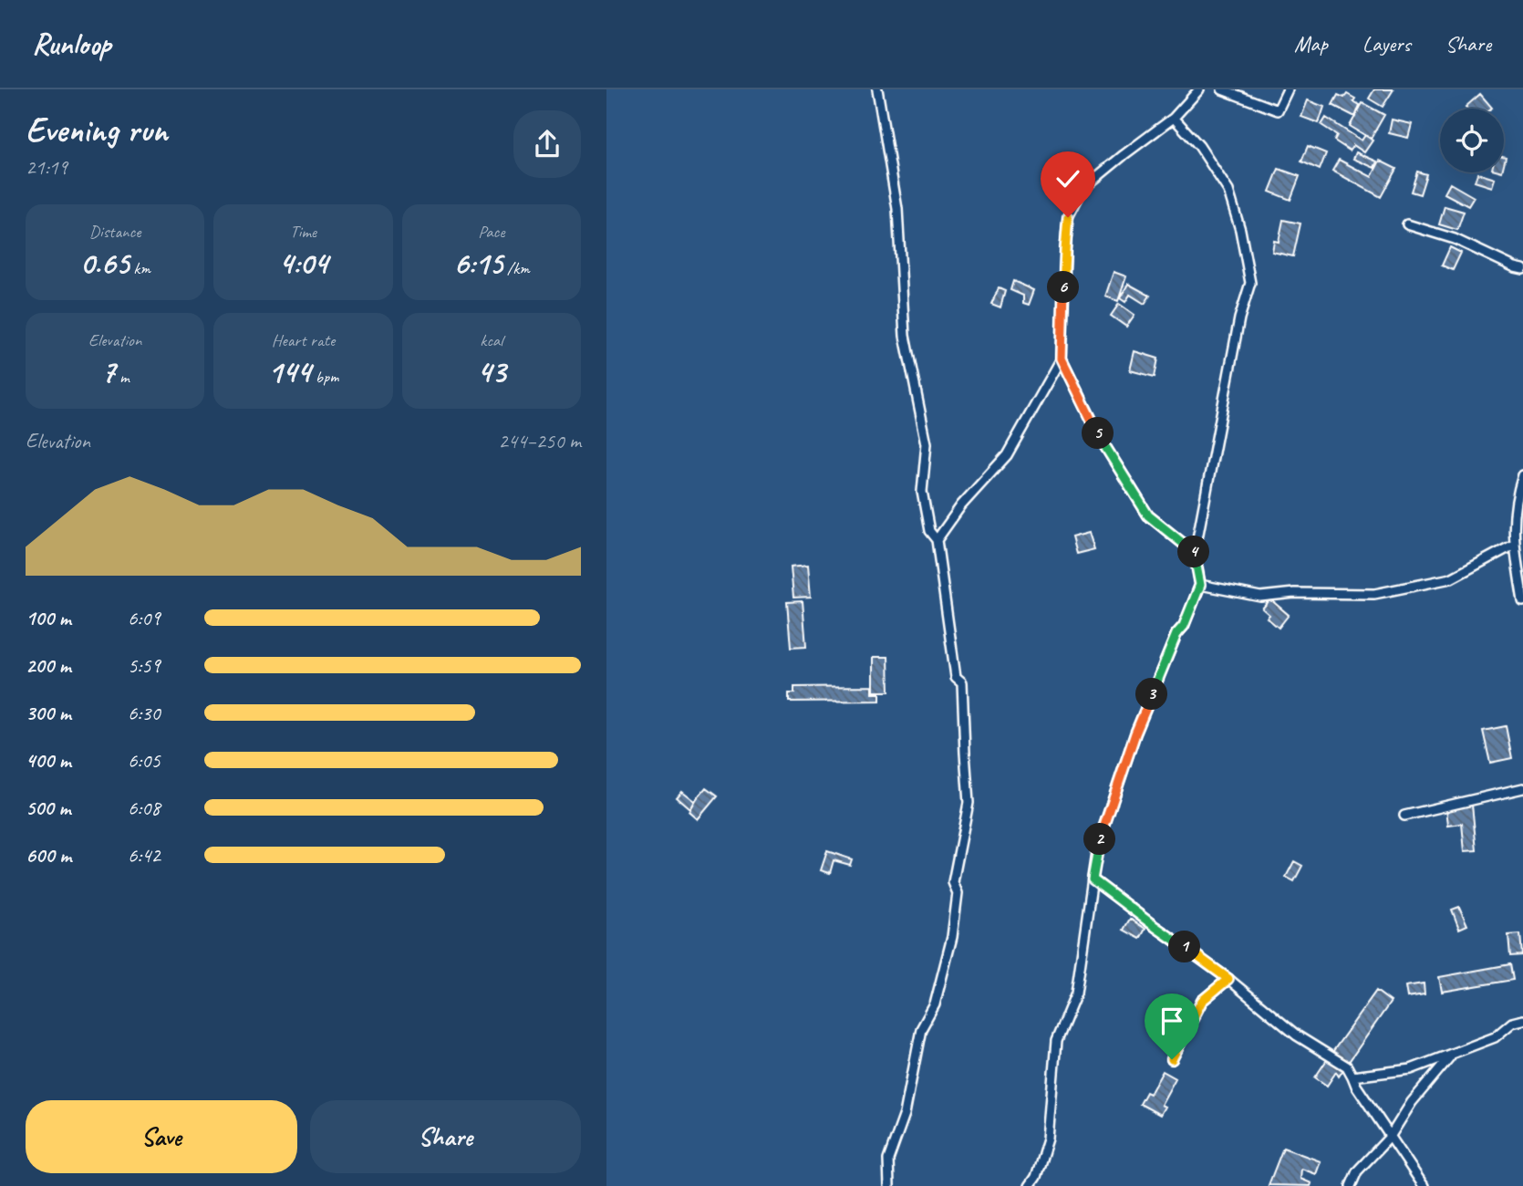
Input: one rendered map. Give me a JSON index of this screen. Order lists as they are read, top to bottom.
{
  "page": {
    "header": "Runloop",
    "nav": ["Map", "Layers", "Share"],
    "heading": ["Evening run", "21:19"],
    "stats": [
      ["Distance", "0.65 km"],
      ["Time", "4:04"],
      ["Pace", "6:15 /km"],
      ["Elevation", "7 m"],
      ["Heart rate", "144 bpm"],
      ["kcal", "43"]
    ],
    "pins": [
      "6",
      "5",
      "4",
      "3",
      "2",
      "1"
    ],
    "chart": ["Elevation", "244–250 m"],
    "list": [
      {
        "name": "100 m",
        "note": "6:09"
      },
      {
        "name": "200 m",
        "note": "5:59"
      },
      {
        "name": "300 m",
        "note": "6:30"
      },
      {
        "name": "400 m",
        "note": "6:05"
      },
      {
        "name": "500 m",
        "note": "6:08"
      },
      {
        "name": "600 m",
        "note": "6:42"
      }
    ],
    "buttons": ["Save", "Share"]
  }
}
